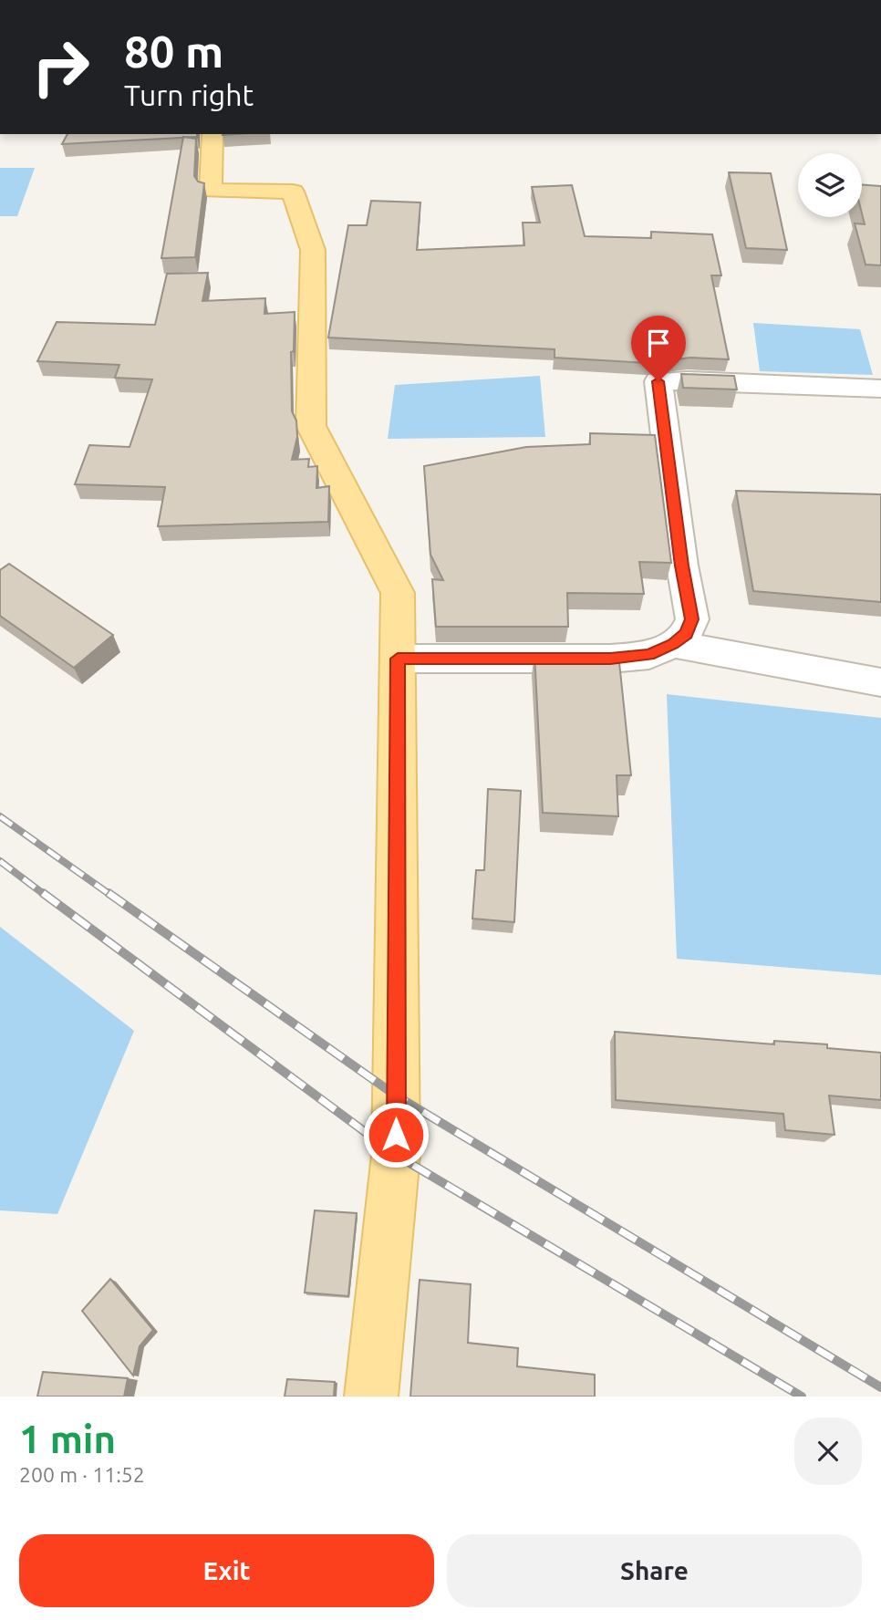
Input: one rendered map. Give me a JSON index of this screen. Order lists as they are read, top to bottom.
{
  "page": {
    "turn": ["80 m", "Turn right"],
    "heading": ["1 min", "200 m · 11:52"],
    "buttons": ["Exit", "Share"]
  }
}
